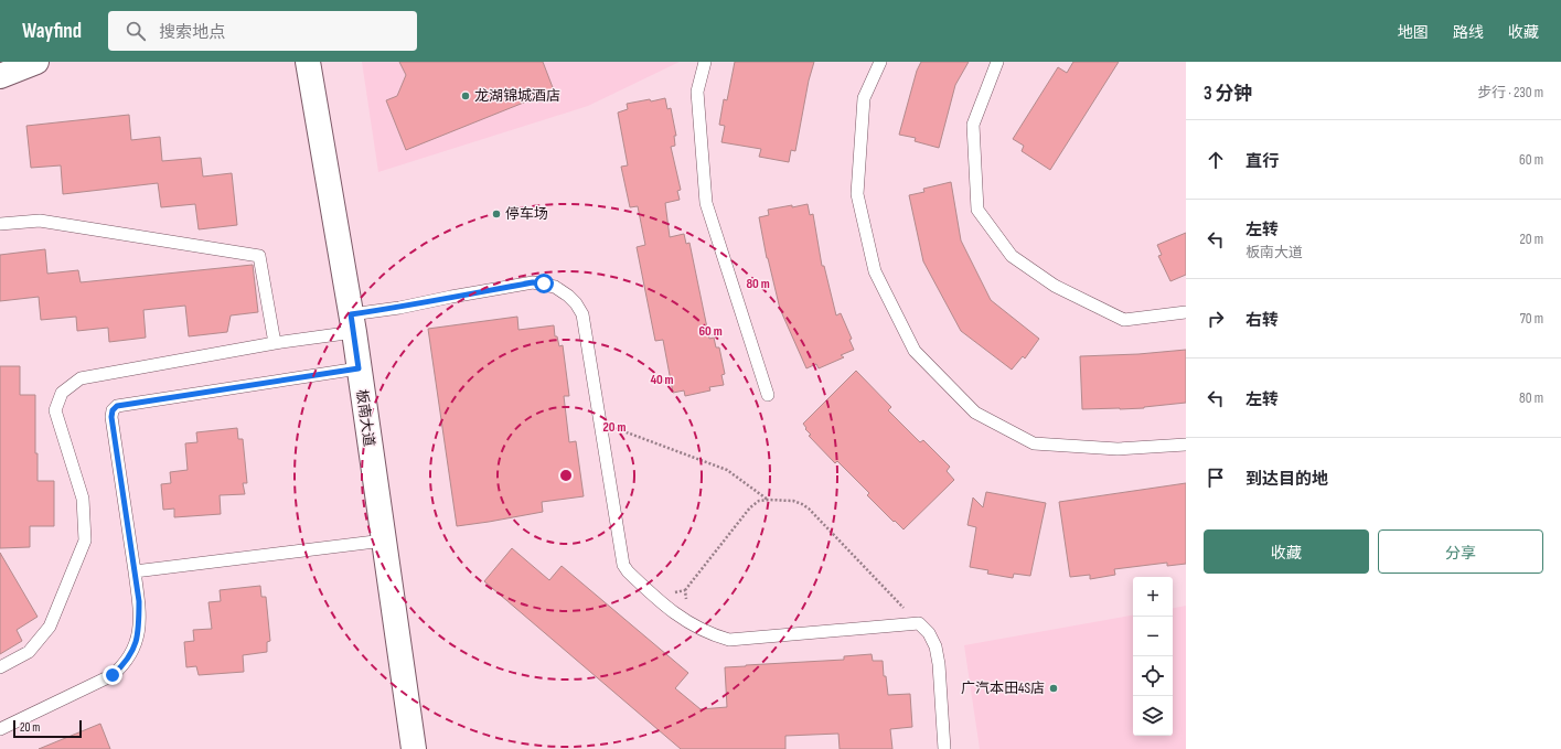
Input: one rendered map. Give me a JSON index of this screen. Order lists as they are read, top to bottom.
{
  "streets": {
    "main road": ["板南大道"]
  },
  "places": ["龙湖锦城酒店", "停车场", "广汽本田4S店"],
  "scale_bar": "20 m",
  "page": {
    "header": "Wayfind",
    "search": "搜索地点",
    "nav": ["地图", "路线", "收藏"],
    "heading": ["3 分钟", "步行 · 230 m"],
    "list": [
      ["直行", "60 m"],
      ["左转", "板南大道", "20 m"],
      ["右转", "70 m"],
      ["左转", "80 m"],
      "到达目的地"
    ],
    "buttons": ["收藏", "分享"],
    "map_buttons": ["+", "−"],
    "scale": "20 m"
  },
  "rings": [
    "80 m",
    "60 m",
    "40 m",
    "20 m"
  ]
}
